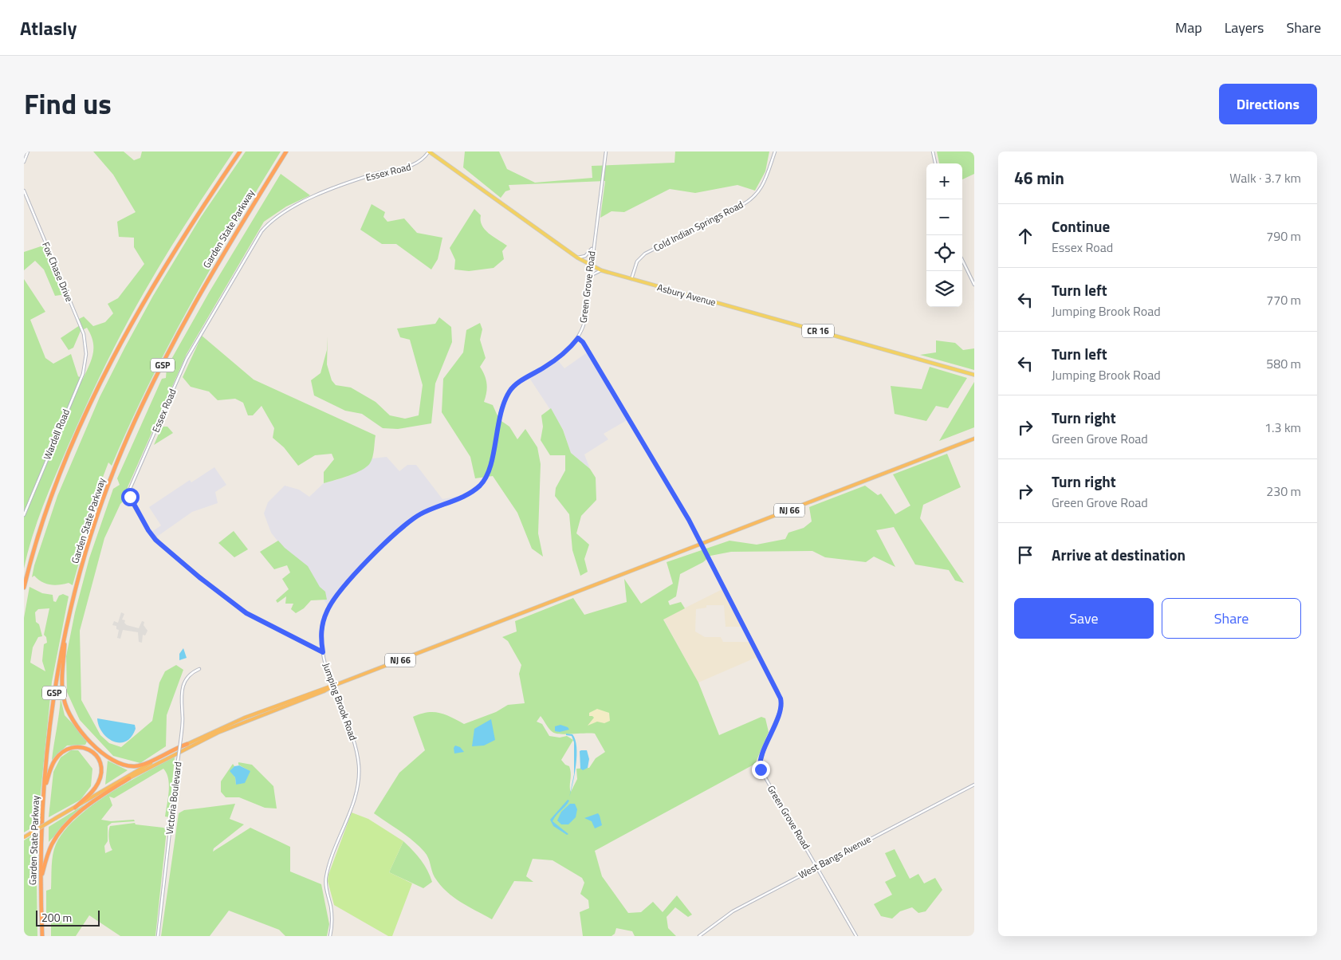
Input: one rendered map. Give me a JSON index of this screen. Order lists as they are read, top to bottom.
{
  "streets": {
    "highway": ["Garden State Parkway", "GSP", "NJ 66"],
    "main road": ["Asbury Avenue", "CR 16"],
    "street": [
      "Essex Road",
      "Cold Indian Springs Road",
      "Fox Chase Drive",
      "Green Grove Road",
      "Wardell Road",
      "Jumping Brook Road",
      "Victoria Boulevard",
      "West Bangs Avenue"
    ]
  },
  "crossings": [
    ["Essex Road", "Asbury Avenue"],
    ["Essex Road", "Jumping Brook Road"],
    ["Cold Indian Springs Road", "Asbury Avenue"],
    ["Fox Chase Drive", "Wardell Road"],
    ["Green Grove Road", "Asbury Avenue"],
    ["Green Grove Road", "NJ 66"],
    ["Green Grove Road", "Jumping Brook Road"],
    ["Green Grove Road", "West Bangs Avenue"],
    ["NJ 66", "Jumping Brook Road"]
  ],
  "scale_bar": "200 m",
  "page": {
    "header": "Atlasly",
    "nav": ["Map", "Layers", "Share"],
    "title": "Find us",
    "buttons": [
      "Directions",
      ["Save", "Share"]
    ],
    "heading": ["46 min", "Walk · 3.7 km"],
    "map_buttons": ["+", "−"],
    "list": [
      ["Continue", "Essex Road", "790 m"],
      ["Turn left", "Jumping Brook Road", "770 m"],
      ["Turn left", "Jumping Brook Road", "580 m"],
      ["Turn right", "Green Grove Road", "1.3 km"],
      ["Turn right", "Green Grove Road", "230 m"],
      "Arrive at destination"
    ],
    "scale": "200 m"
  }
}
